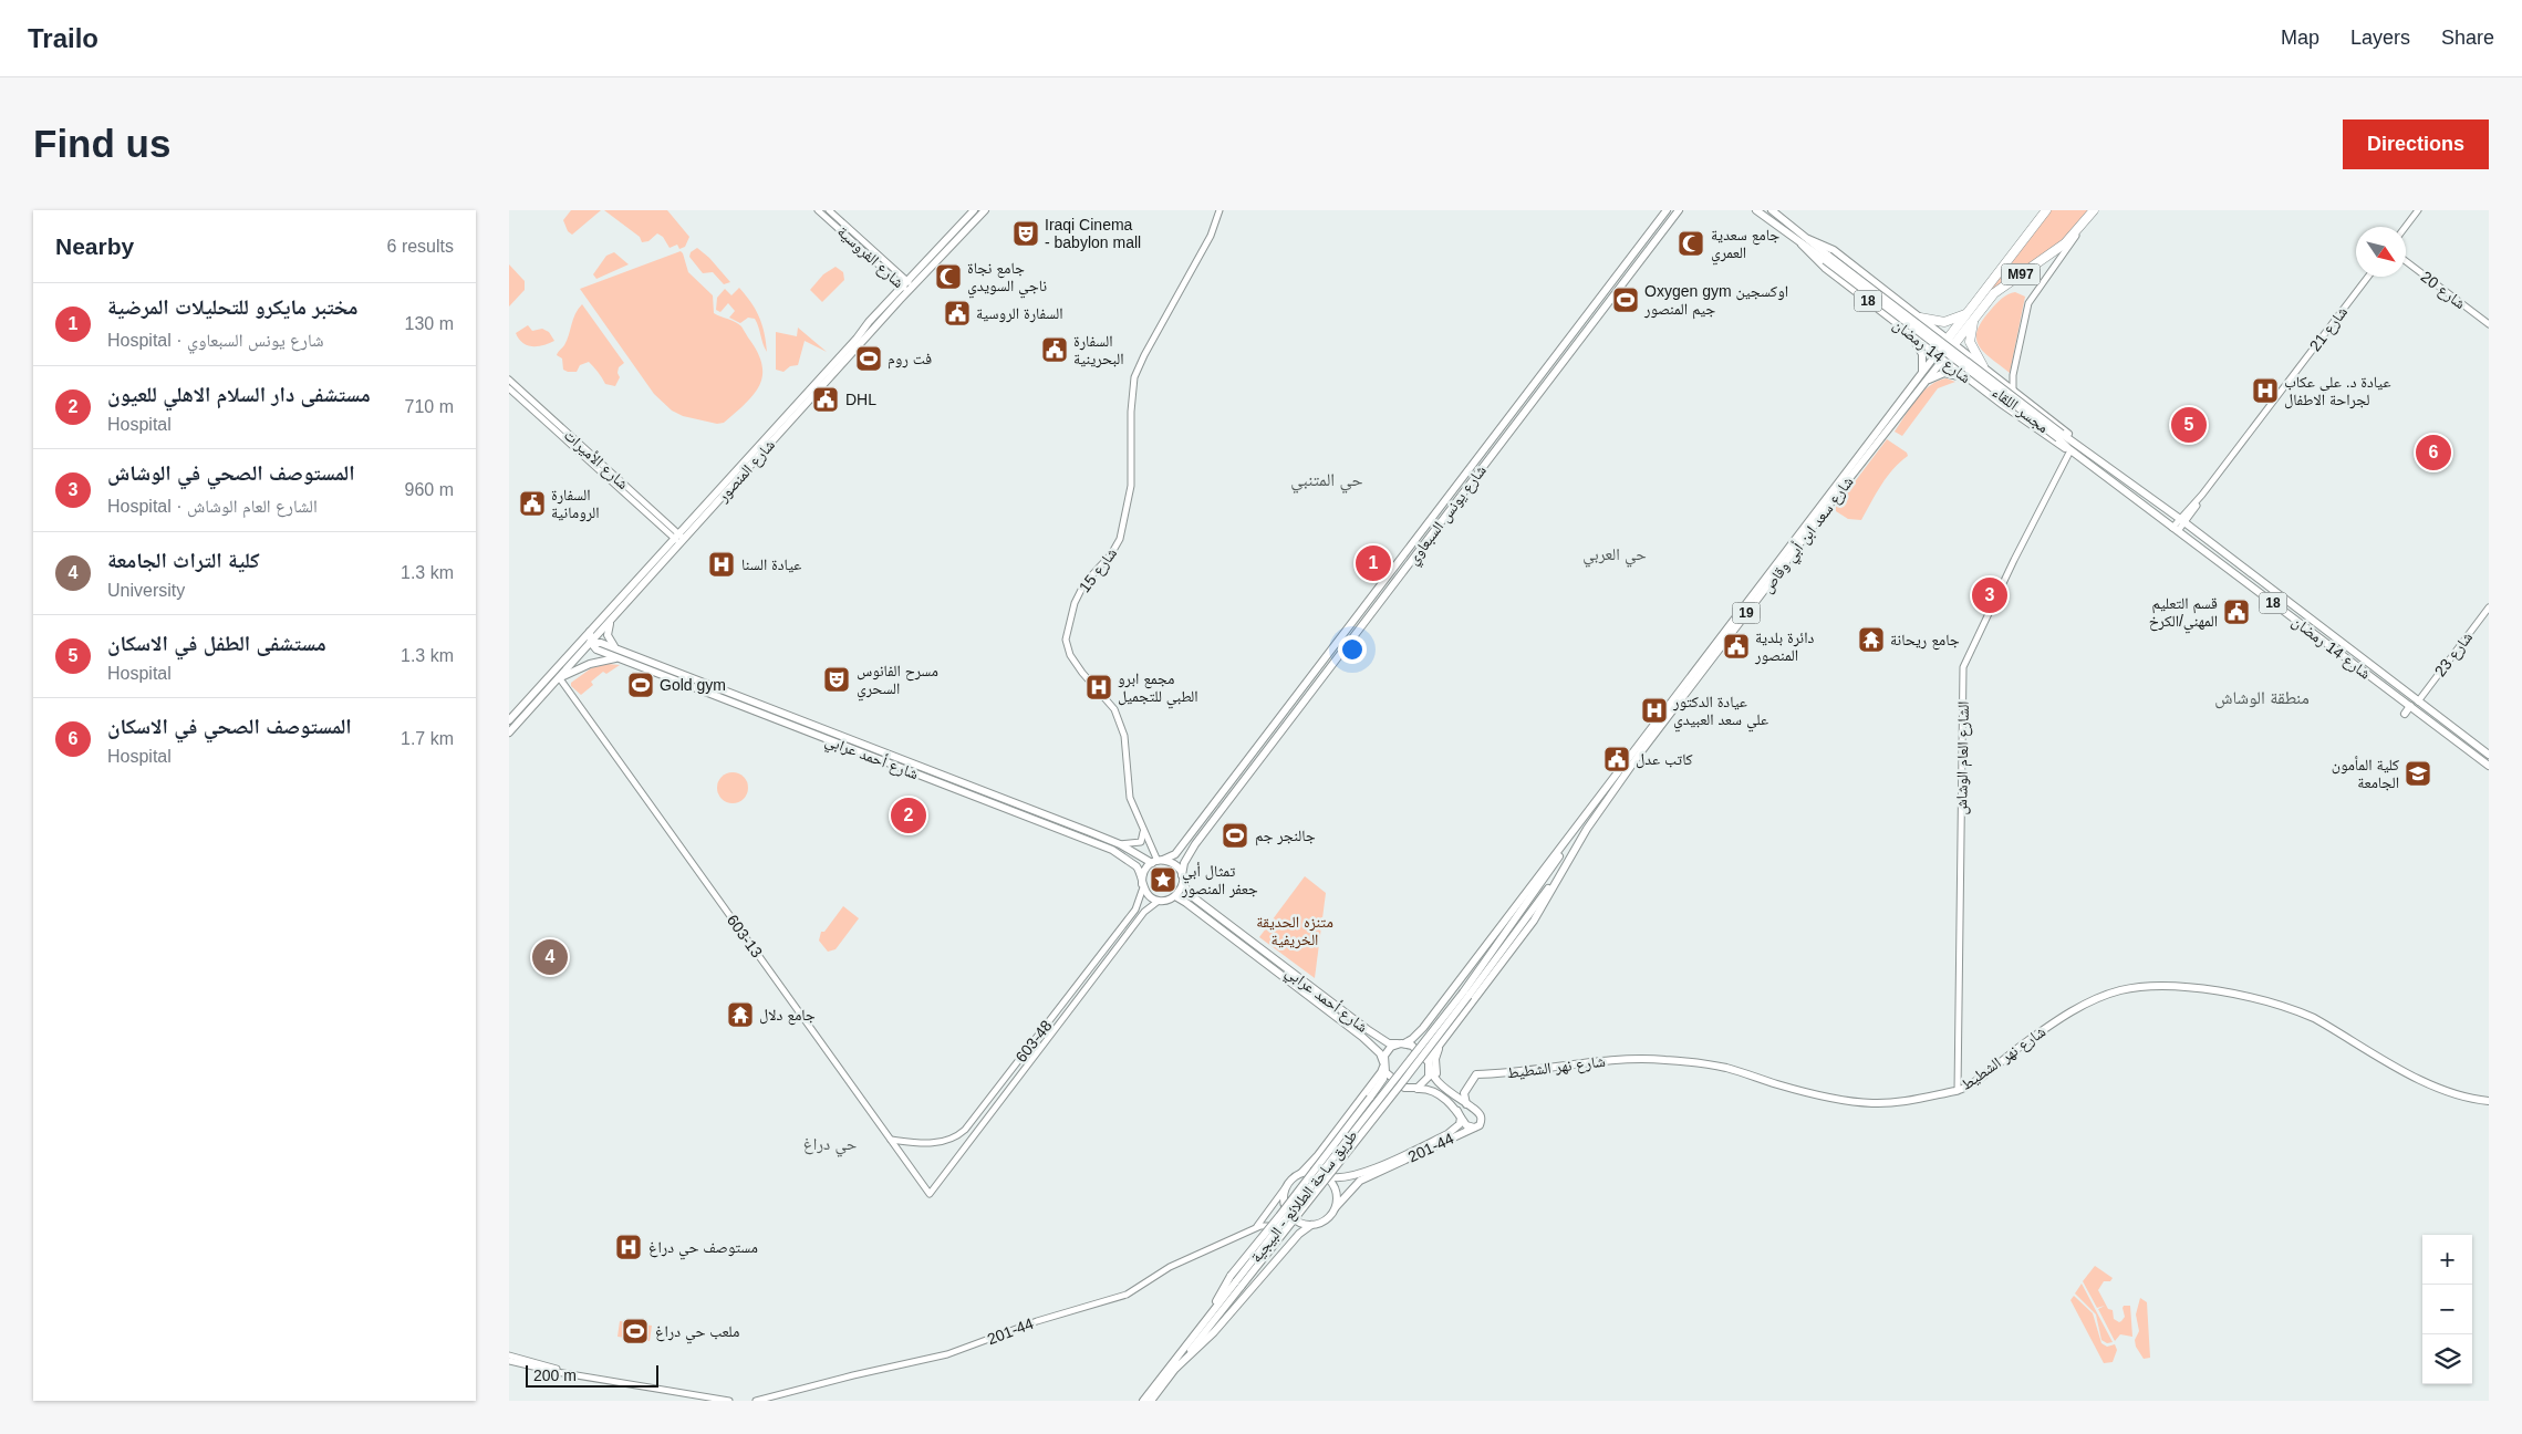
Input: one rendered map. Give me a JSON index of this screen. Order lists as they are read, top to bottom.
{
  "streets": {
    "highway": ["M97"],
    "main road": [
      "18",
      "شارع 14 رمضان",
      "مجسر اللقاء",
      "شارع المنصور",
      "شارع يونس السبعاوي",
      "شارع سعد ابن أبي وقاص",
      "19",
      "شارع أحمد عرابي",
      "شارع نهر الشطيط",
      "201-44",
      "طريق ساحة الطلائع - البيجية"
    ],
    "street": [
      "شارع الفروسية",
      "شارع 20",
      "شارع 21",
      "شارع الأميرات",
      "شارع 15",
      "شارع 23",
      "الشارع العام الوشاش",
      "603-13",
      "603-48"
    ]
  },
  "crossings": [
    ["شارع الفروسية", "شارع المنصور"],
    ["M97", "شارع 14 رمضان"],
    ["شارع 21", "شارع 14 رمضان"],
    ["شارع 14 رمضان", "مجسر اللقاء"],
    ["شارع 14 رمضان", "شارع سعد ابن أبي وقاص"],
    ["شارع 14 رمضان", "شارع 23"],
    ["شارع 14 رمضان", "الشارع العام الوشاش"],
    ["شارع الأميرات", "شارع المنصور"],
    ["شارع المنصور", "شارع أحمد عرابي"],
    ["شارع المنصور", "603-13"],
    ["شارع يونس السبعاوي", "شارع 15"],
    ["شارع يونس السبعاوي", "شارع أحمد عرابي"],
    ["شارع يونس السبعاوي", "603-48"],
    ["شارع 15", "شارع أحمد عرابي"],
    ["شارع 15", "603-48"],
    ["شارع أحمد عرابي", "603-48"],
    ["الشارع العام الوشاش", "شارع نهر الشطيط"],
    ["603-13", "603-48"]
  ],
  "districts": [
    "حي المتنبي",
    "حي العربي",
    "منطقة الوشاش",
    "حي دراغ"
  ],
  "parks": ["متنزه الحديقة الخريفية"],
  "places": {
    "theatre": ["Iraqi Cinema - babylon mall", "مسرح الفانوس السحري"],
    "mosque": ["جامع سعدية العمري", "جامع نجاة ناجي السويدي"],
    "sports": [
      "Oxygen gym اوكسجين جيم المنصور",
      "فت روم",
      "Gold gym",
      "جالنجر جم",
      "ملعب حي دراغ"
    ],
    "public building": [
      "السفارة الروسية",
      "السفارة البحرينية",
      "DHL",
      "السفارة الرومانية",
      "قسم التعليم المهني/الكرخ",
      "دائرة بلدية المنصور",
      "كاتب عدل"
    ],
    "hospital": [
      "عيادة د. علي عكاب لجراحة الاطفال",
      "عيادة السنا",
      "مجمع ابرو الطبي للتجميل",
      "عيادة الدكتور علي سعد العبيدي",
      "مستوصف حي دراغ"
    ],
    "temple": ["جامع ريحانة", "جامع دلال"],
    "school or university": ["كلية المأمون الجامعة"],
    "place": ["تمثال أبي جعفر المنصور"]
  },
  "scale_bar": "200 m",
  "north": "bottom right",
  "page": {
    "header": "Trailo",
    "nav": ["Map", "Layers", "Share"],
    "buttons": "Directions",
    "title": "Find us",
    "heading": ["Nearby", "6 results"],
    "list": [
      {
        "mark": "1",
        "name": "مختبر مايكرو للتحليلات المرضية",
        "note": "Hospital · شارع يونس السبعاوي",
        "value": "130 m"
      },
      {
        "mark": "2",
        "name": "مستشفى دار السلام الاهلي للعيون",
        "note": "Hospital",
        "value": "710 m"
      },
      {
        "mark": "3",
        "name": "المستوصف الصحي في الوشاش",
        "note": "Hospital · الشارع العام الوشاش",
        "value": "960 m"
      },
      {
        "mark": "4",
        "name": "كلية التراث الجامعة",
        "note": "University",
        "value": "1.3 km"
      },
      {
        "mark": "5",
        "name": "مستشفى الطفل في الاسكان",
        "note": "Hospital",
        "value": "1.3 km"
      },
      {
        "mark": "6",
        "name": "المستوصف الصحي في الاسكان",
        "note": "Hospital",
        "value": "1.7 km"
      }
    ],
    "pins": [
      "5",
      "6",
      "1",
      "3",
      "2",
      "4"
    ],
    "map_buttons": ["+", "−"],
    "scale": "200 m"
  }
}
